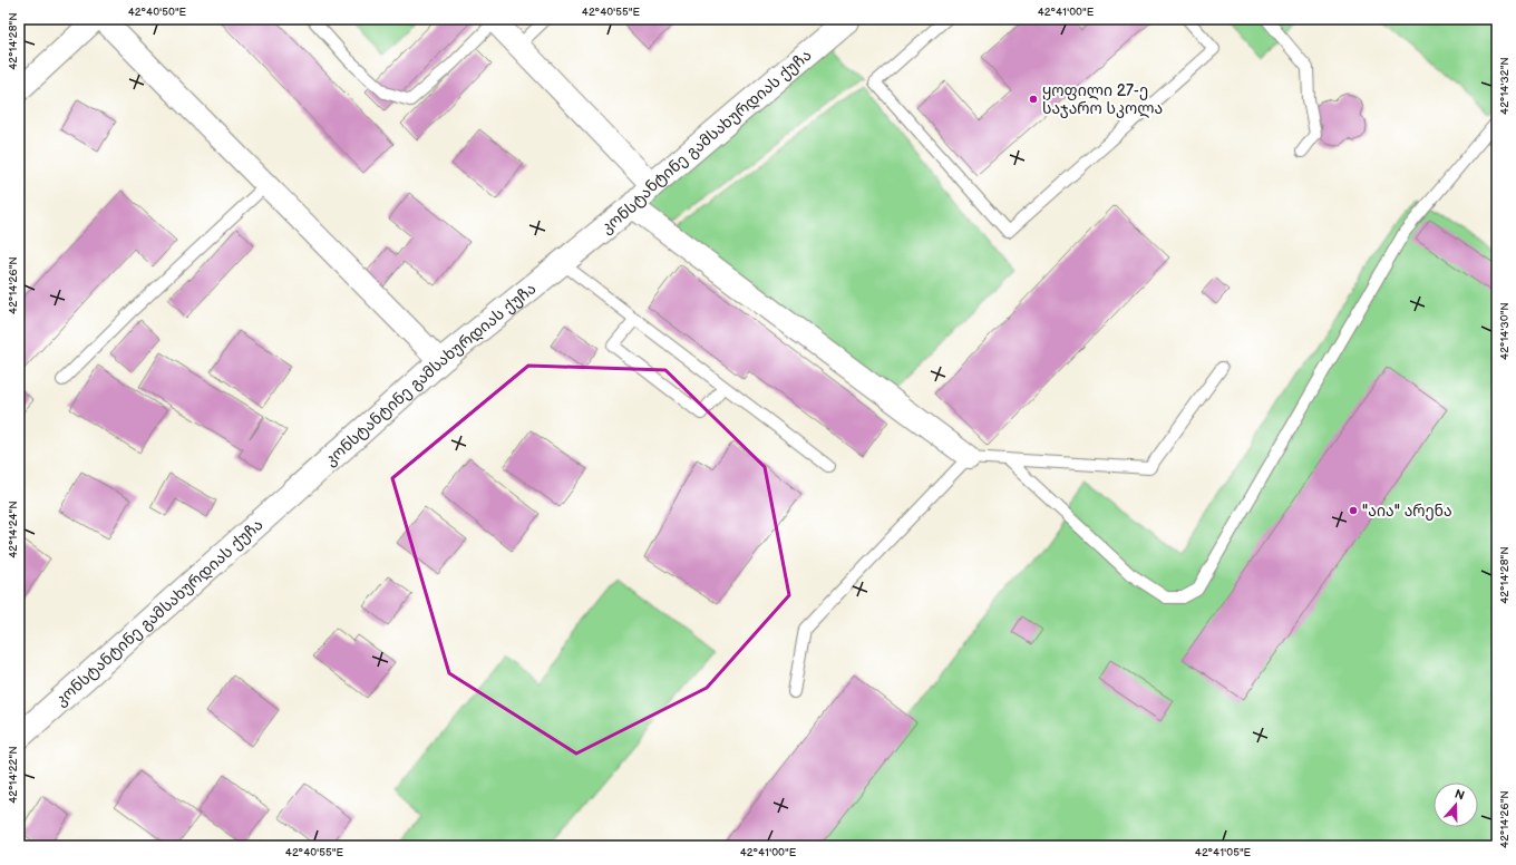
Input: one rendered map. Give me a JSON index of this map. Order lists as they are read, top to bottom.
{
  "streets": {
    "street": ["კონსტანტინე გამსახურდიას ქუჩა"]
  },
  "places": ["ყოფილი 27-ე საჯარო სკოლა", "\"აია\" არენა"],
  "north": "top",
  "coordinates": [
    "42°40'50\"E",
    "42°40'55\"E",
    "42°41'00\"E",
    "42°14'28\"N",
    "42°14'32\"N",
    "42°14'26\"N",
    "42°14'30\"N",
    "42°14'24\"N",
    "42°14'22\"N",
    "42°41'05\"E"
  ]
}
